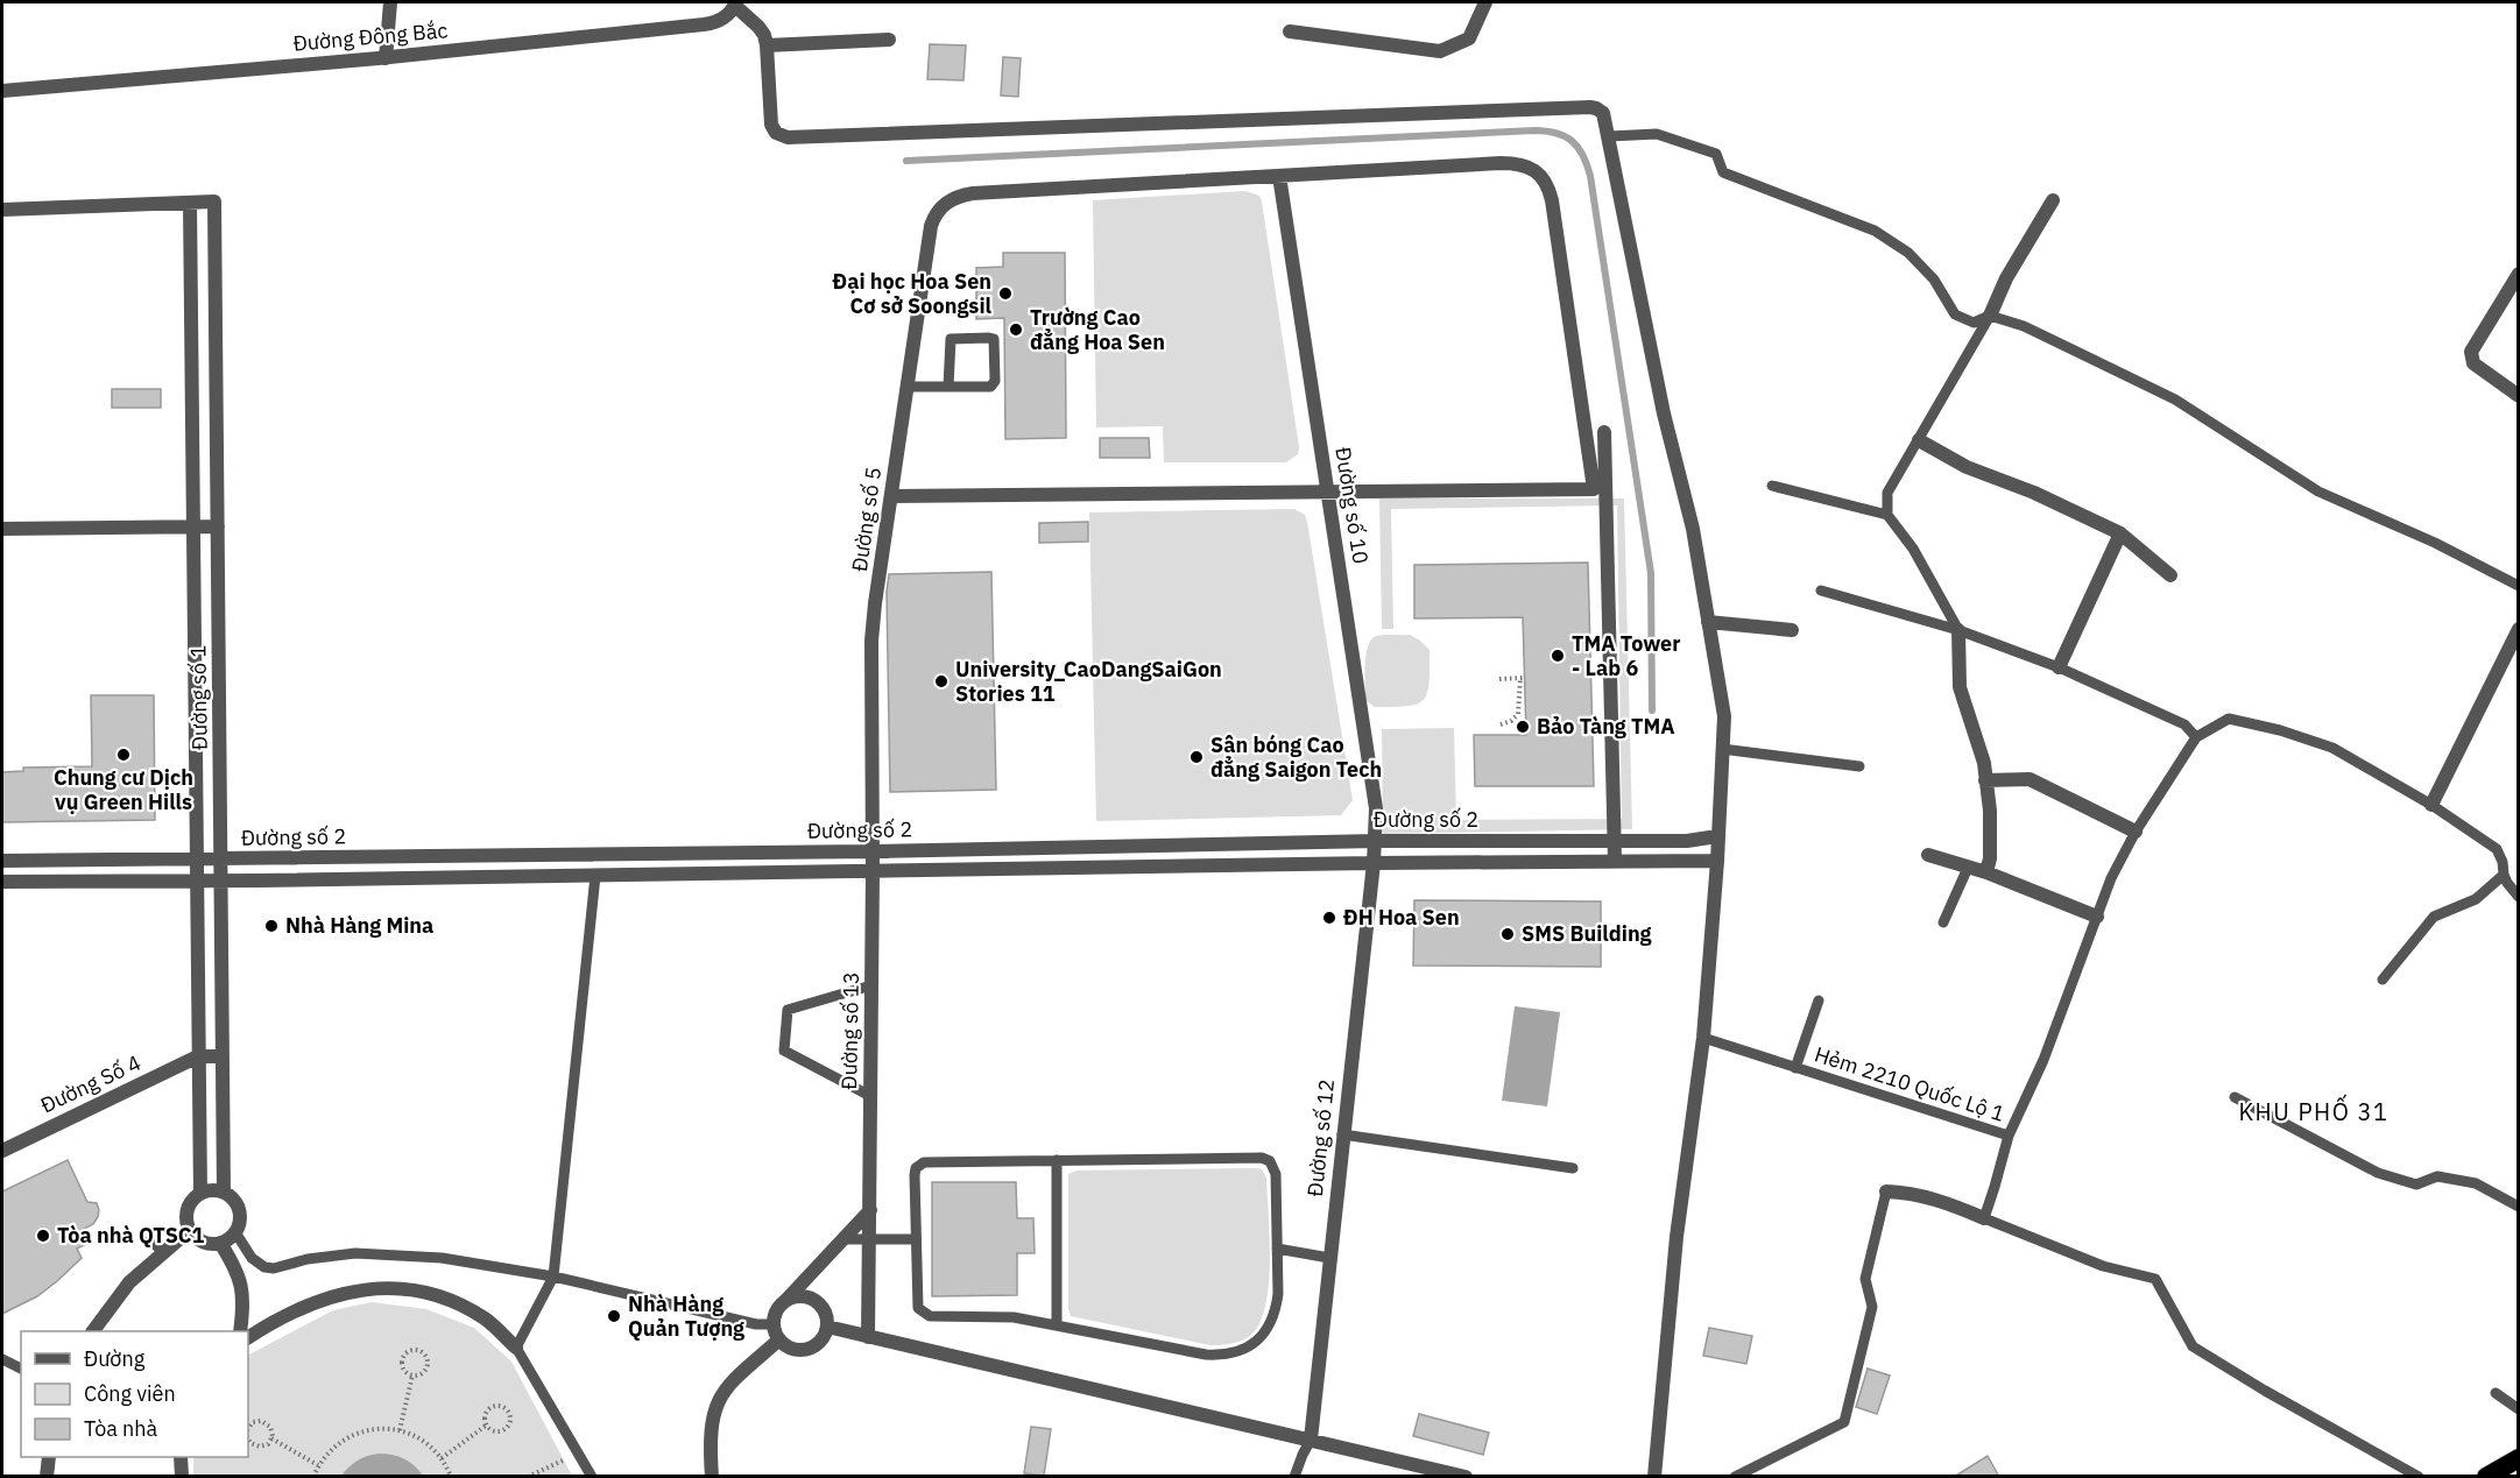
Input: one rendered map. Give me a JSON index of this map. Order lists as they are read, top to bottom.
{
  "streets": {
    "street": [
      "Đường Đông Bắc",
      "Đường số 10",
      "Đường số 5",
      "Đường số 1",
      "Đường số 2",
      "Đường số 13",
      "Đường Số 4",
      "Đường số 12"
    ],
    "lane": ["Hẻm 2210 Quốc Lộ 1"]
  },
  "crossings": [
    ["Đường số 10", "Đường số 5"],
    ["Đường số 10", "Đường số 2"],
    ["Đường số 10", "Đường số 12"],
    ["Đường số 5", "Đường số 2"],
    ["Đường số 5", "Đường số 13"],
    ["Đường số 1", "Đường số 2"],
    ["Đường số 1", "Đường Số 4"],
    ["Đường số 2", "Đường số 13"],
    ["Đường số 2", "Đường số 12"]
  ],
  "districts": ["KHU PHỐ 31"],
  "places": [
    "Đại học Hoa Sen Cơ sở Soongsil",
    "Trường Cao đẳng Hoa Sen",
    "TMA Tower - Lab 6",
    "University_CaoDangSaiGon Stories 11",
    "Bảo Tàng TMA",
    "Chung cư Dịch vụ Green Hills",
    "Sân bóng Cao đẳng Saigon Tech",
    "ĐH Hoa Sen",
    "Nhà Hàng Mina",
    "SMS Building",
    "Tòa nhà QTSC1",
    "Nhà Hàng Quản Tượng"
  ],
  "legend": ["Đường", "Công viên", "Tòa nhà"]
}
